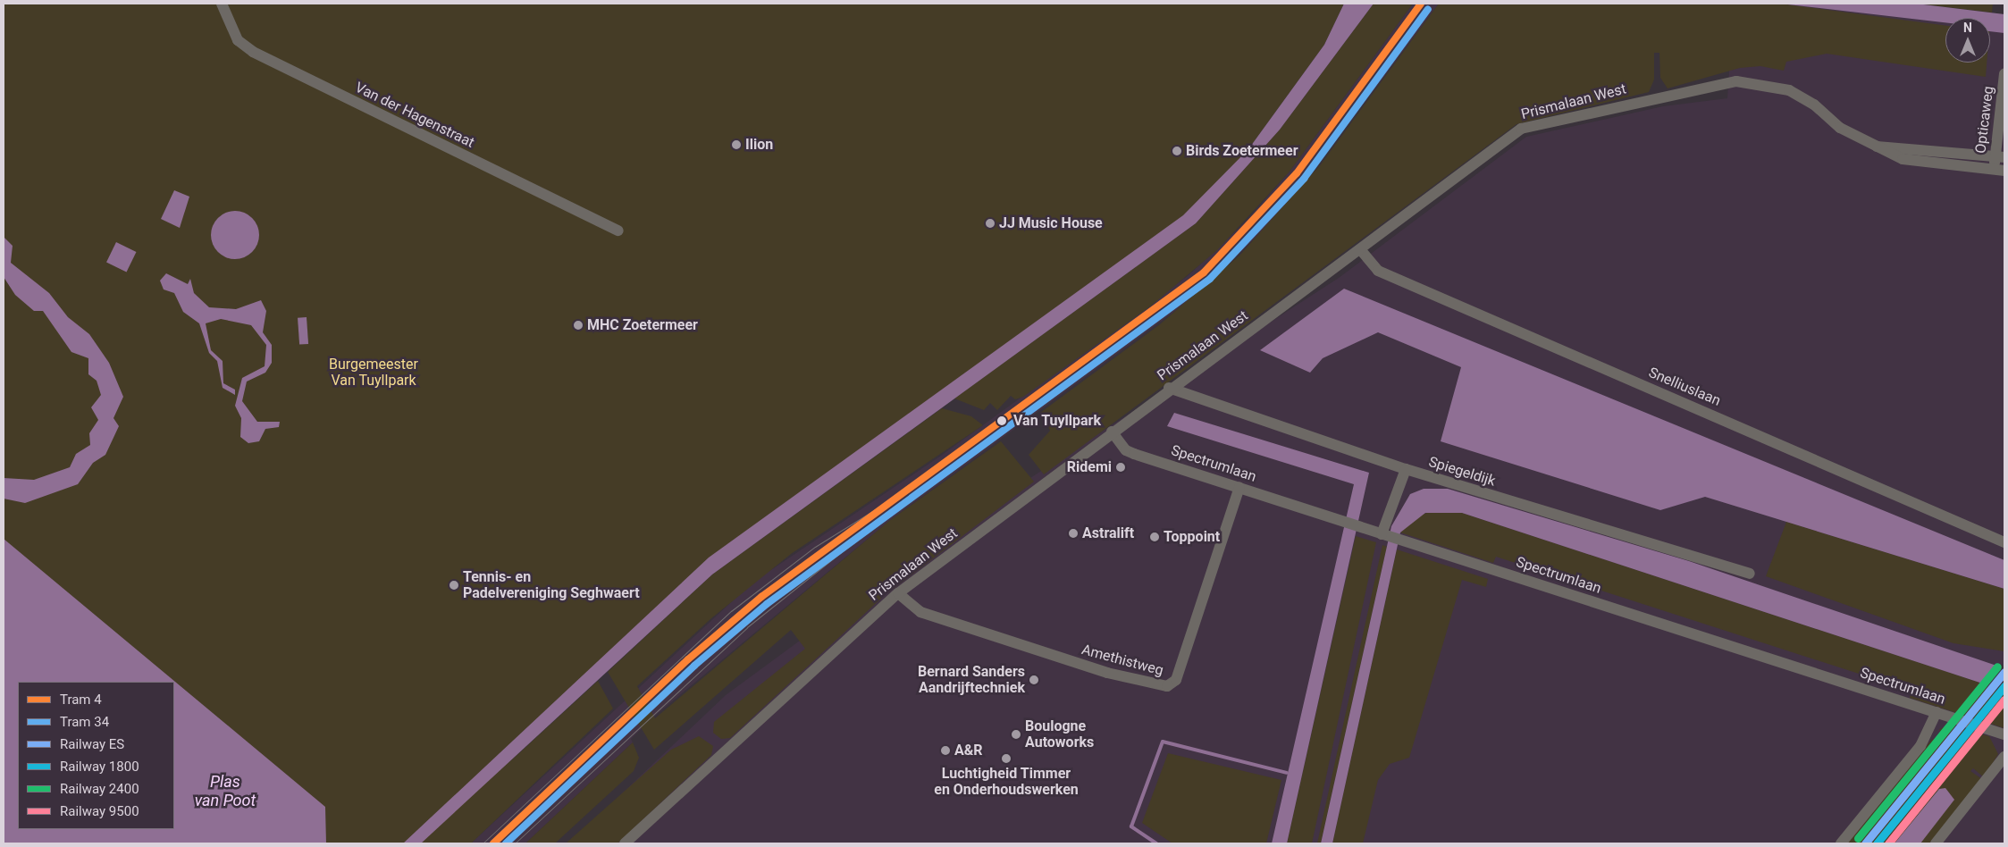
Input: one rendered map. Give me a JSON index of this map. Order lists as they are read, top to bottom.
{
  "streets": {
    "street": [
      "Prismalaan West",
      "Van der Hagenstraat",
      "Opticaweg",
      "Snelliuslaan",
      "Spectrumlaan",
      "Spiegeldijk",
      "Amethistweg"
    ]
  },
  "crossings": [
    ["Prismalaan West", "Opticaweg"],
    ["Prismalaan West", "Snelliuslaan"],
    ["Prismalaan West", "Spectrumlaan"],
    ["Prismalaan West", "Spiegeldijk"],
    ["Prismalaan West", "Amethistweg"],
    ["Spectrumlaan", "Amethistweg"]
  ],
  "water": ["Plas van Poot"],
  "parks": ["Burgemeester Van Tuyllpark"],
  "places": [
    "Ilion",
    "Birds Zoetermeer",
    "JJ Music House",
    "MHC Zoetermeer",
    "Van Tuyllpark",
    "Ridemi",
    "Astralift",
    "Toppoint",
    "Tennis- en Padelvereniging Seghwaert",
    "Bernard Sanders Aandrijftechniek",
    "Boulogne Autoworks",
    "A&R",
    "Luchtigheid Timmer en Onderhoudswerken"
  ],
  "lines": [
    "tram line 4",
    "tram line 34",
    "rail line 2400",
    "rail line ES",
    "rail line 1800",
    "rail line 9500"
  ],
  "legend": [
    "Tram 4",
    "Tram 34",
    "Railway ES",
    "Railway 1800",
    "Railway 2400",
    "Railway 9500"
  ],
  "north": "top"
}
